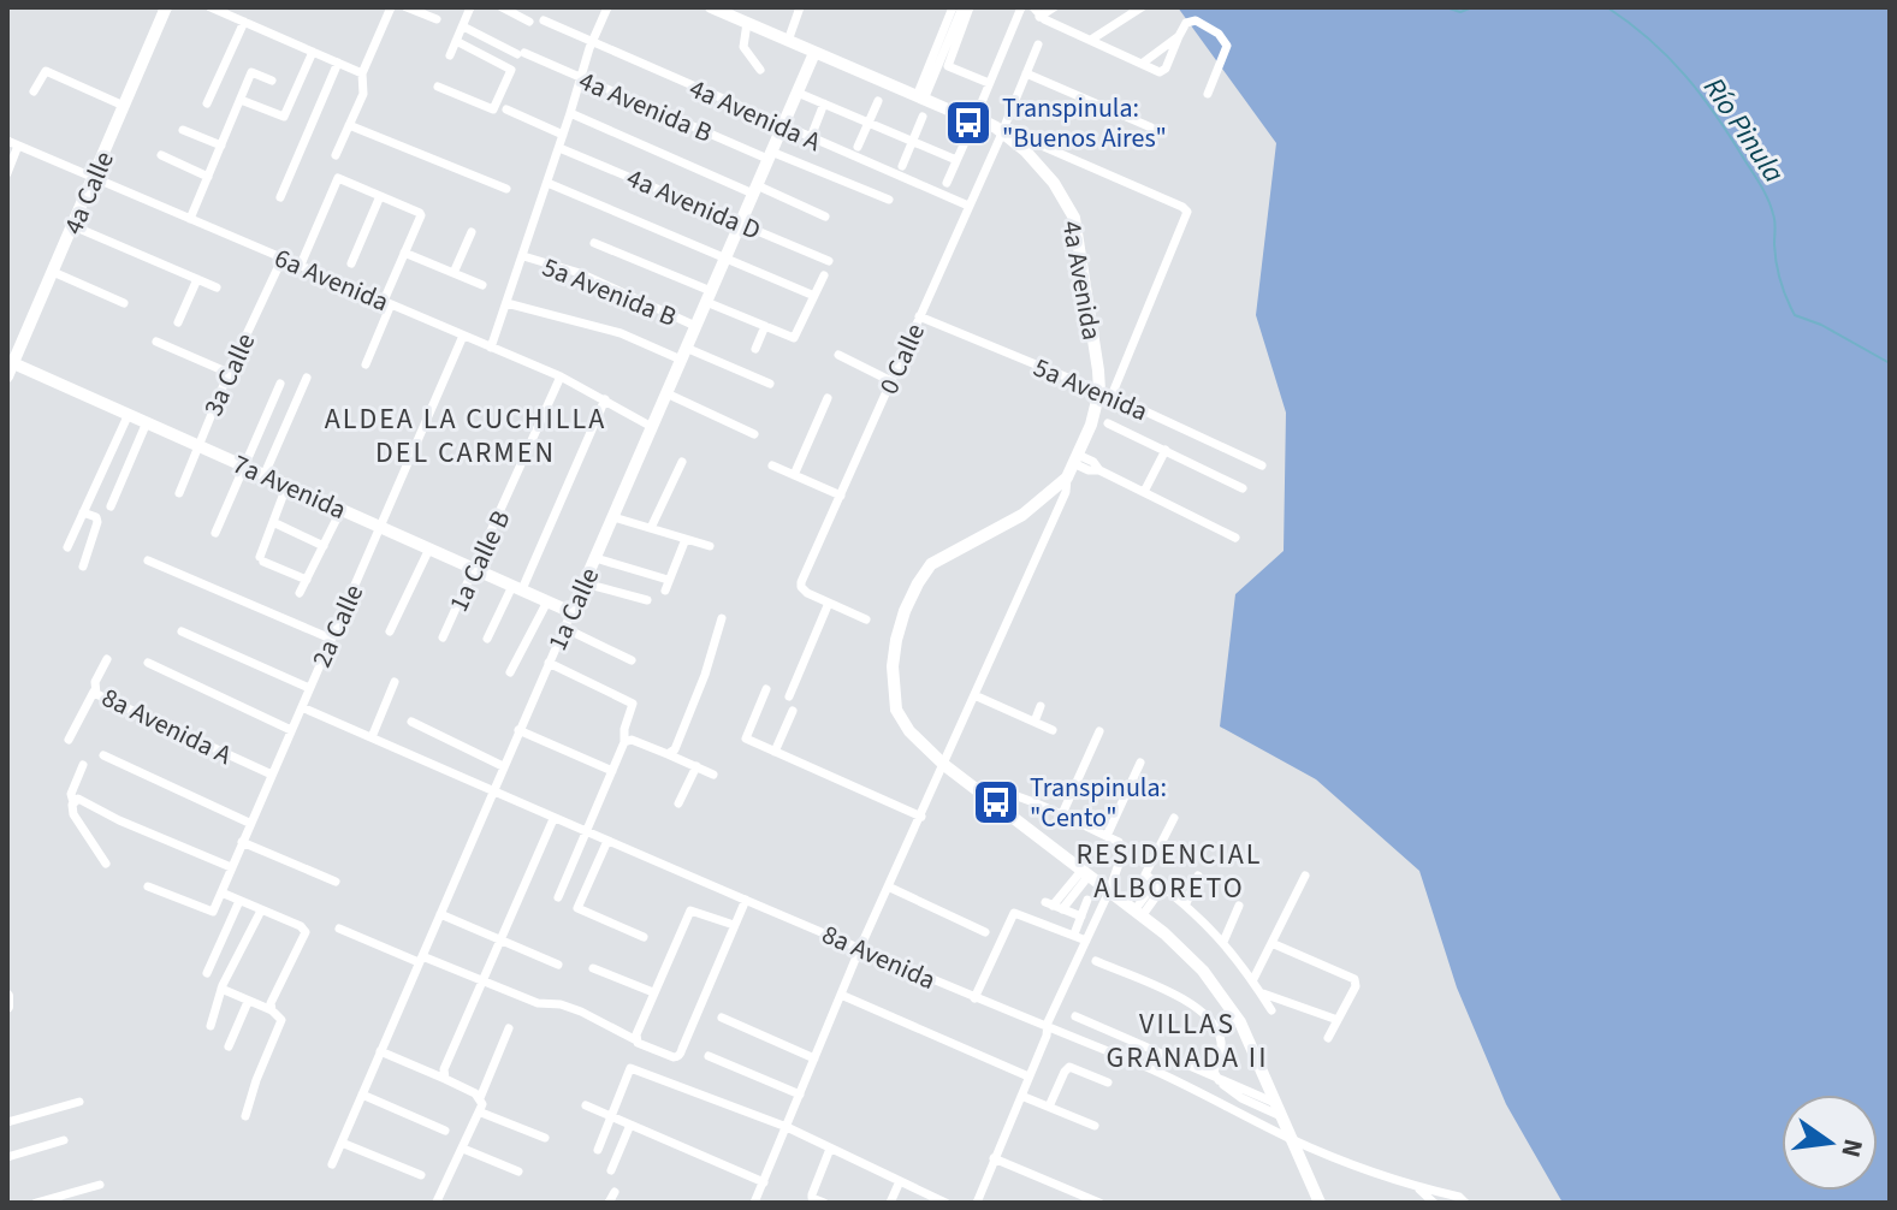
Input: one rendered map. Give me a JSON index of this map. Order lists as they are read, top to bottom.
{
  "streets": {
    "main road": [
      "4a Calle",
      "4a Avenida",
      "7a Avenida",
      "1a Calle"
    ],
    "street": [
      "4a Avenida B",
      "4a Avenida A",
      "4a Avenida D",
      "6a Avenida",
      "5a Avenida B",
      "0 Calle",
      "3a Calle",
      "5a Avenida",
      "1a Calle B",
      "2a Calle",
      "8a Avenida A",
      "8a Avenida"
    ]
  },
  "crossings": [
    ["4a Avenida B", "1a Calle"],
    ["4a Avenida A", "0 Calle"],
    ["4a Avenida A", "1a Calle"],
    ["4a Calle", "6a Avenida"],
    ["4a Calle", "7a Avenida"],
    ["4a Avenida D", "1a Calle"],
    ["6a Avenida", "3a Calle"],
    ["6a Avenida", "1a Calle B"],
    ["6a Avenida", "1a Calle"],
    ["6a Avenida", "2a Calle"],
    ["4a Avenida", "0 Calle"],
    ["4a Avenida", "5a Avenida"],
    ["4a Avenida", "1a Calle"],
    ["5a Avenida B", "1a Calle"],
    ["0 Calle", "5a Avenida"],
    ["3a Calle", "7a Avenida"],
    ["7a Avenida", "1a Calle B"],
    ["7a Avenida", "1a Calle"],
    ["7a Avenida", "2a Calle"],
    ["1a Calle", "8a Avenida"],
    ["2a Calle", "8a Avenida A"],
    ["2a Calle", "8a Avenida"]
  ],
  "districts": ["ALDEA LA CUCHILLA DEL CARMEN", "RESIDENCIAL ALBORETO", "VILLAS GRANADA II"],
  "water": ["Río Pinula"],
  "places": {
    "bus stop": ["Transpinula: \"Buenos Aires\"", "Transpinula: \"Cento\""]
  },
  "north": "right"
}
